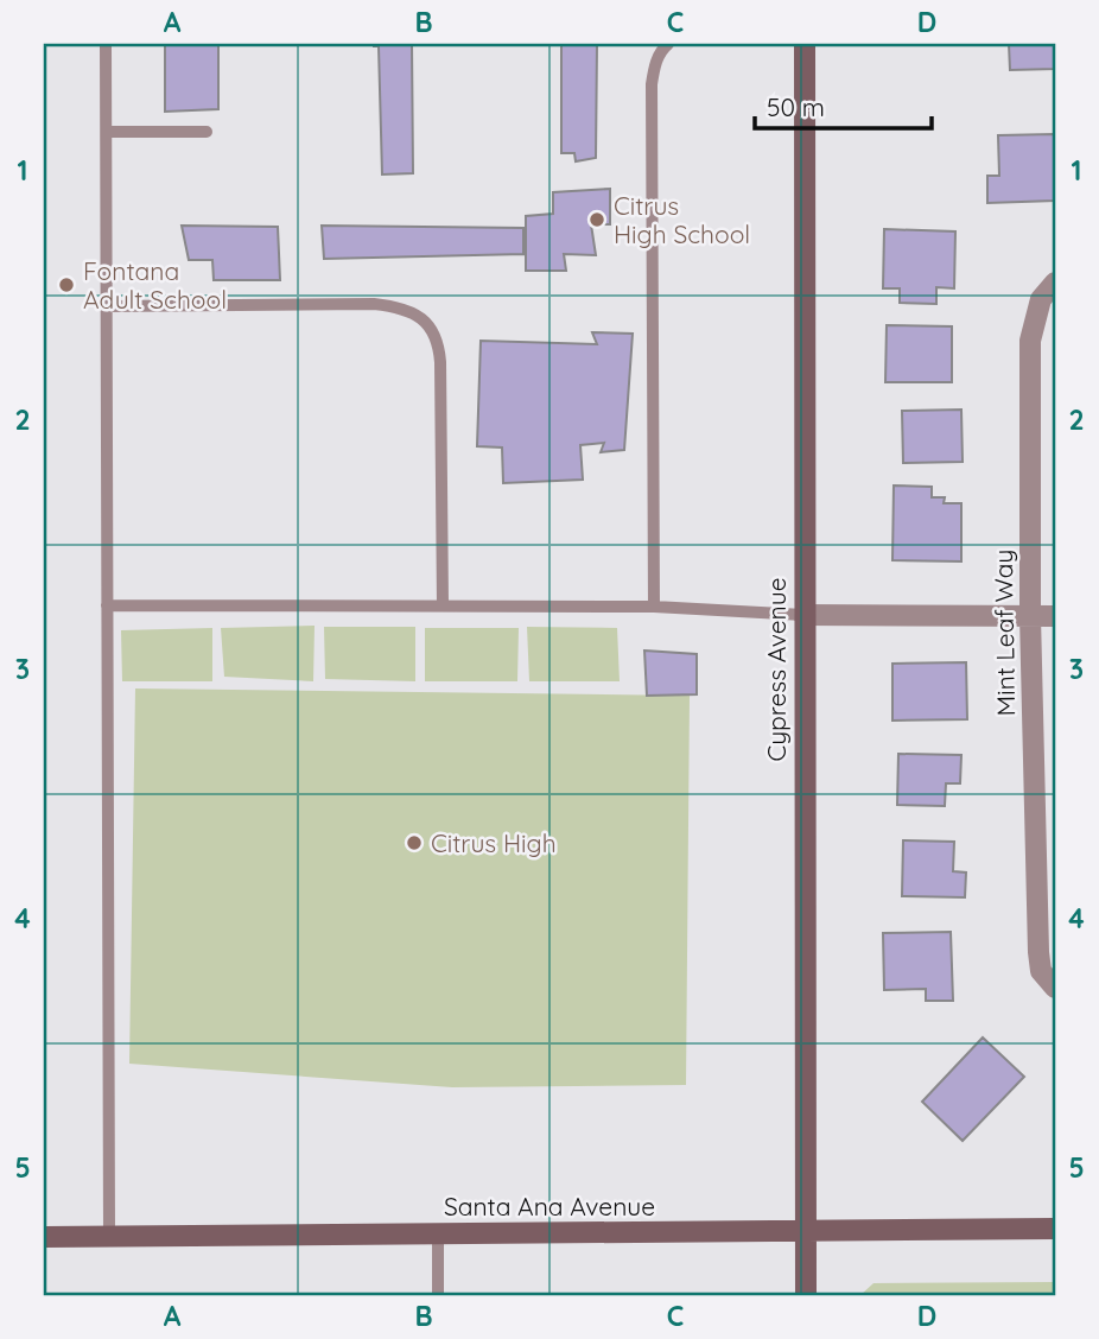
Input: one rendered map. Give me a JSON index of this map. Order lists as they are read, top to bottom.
{
  "streets": {
    "street": ["Mint Leaf Way", "Cypress Avenue", "Santa Ana Avenue"]
  },
  "crossings": [
    ["Cypress Avenue", "Santa Ana Avenue"]
  ],
  "places": ["Citrus High School", "Fontana Adult School", "Citrus High"],
  "scale_bar": "50 m",
  "grid": {
    "columns": [
      "A",
      "B",
      "C",
      "D"
    ],
    "rows": [
      "1",
      "2",
      "3",
      "4",
      "5"
    ]
  }
}
